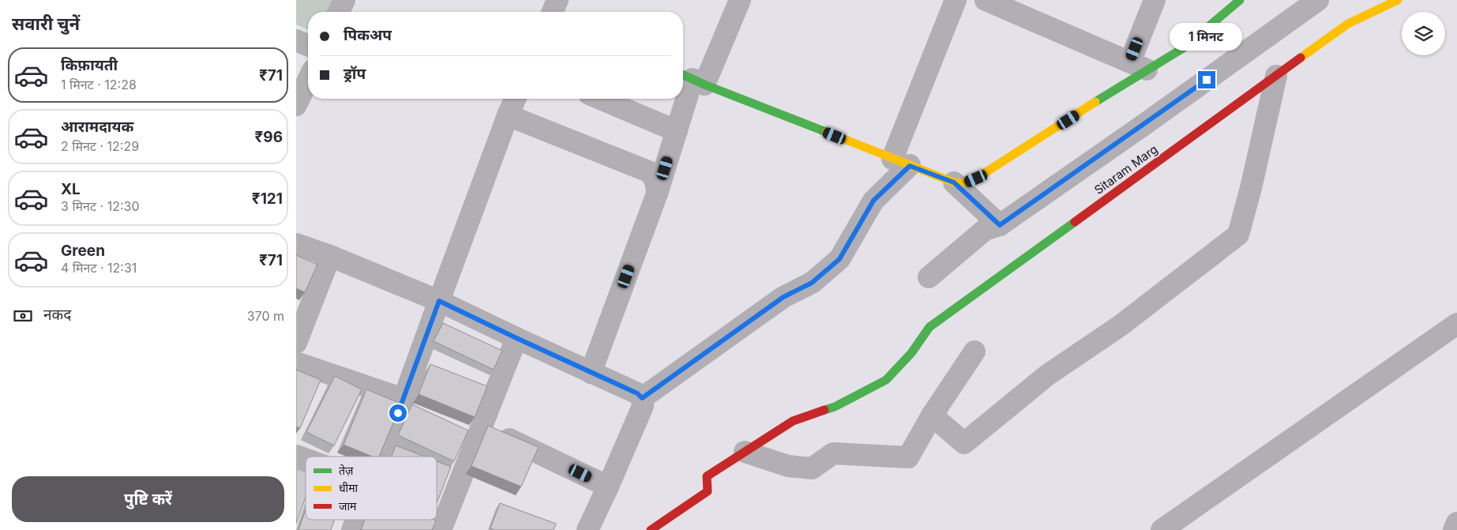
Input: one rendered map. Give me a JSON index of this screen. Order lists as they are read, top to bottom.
{
  "streets": {
    "street": ["Sitaram Marg"]
  },
  "legend": ["तेज़", "धीमा", "जाम"],
  "page": {
    "heading": "सवारी चुनें",
    "banner": ["पिकअप", "ड्रॉप"],
    "bubble": "1 मिनट",
    "list": [
      {
        "name": "किफ़ायती",
        "note": "1 मिनट · 12:28",
        "value": "₹71"
      },
      {
        "name": "आरामदायक",
        "note": "2 मिनट · 12:29",
        "value": "₹96"
      },
      {
        "name": "XL",
        "note": "3 मिनट · 12:30",
        "value": "₹121"
      },
      {
        "name": "Green",
        "note": "4 मिनट · 12:31",
        "value": "₹71"
      }
    ],
    "pay": ["नकद", "370 m"],
    "buttons": "पुष्टि करें"
  }
}
